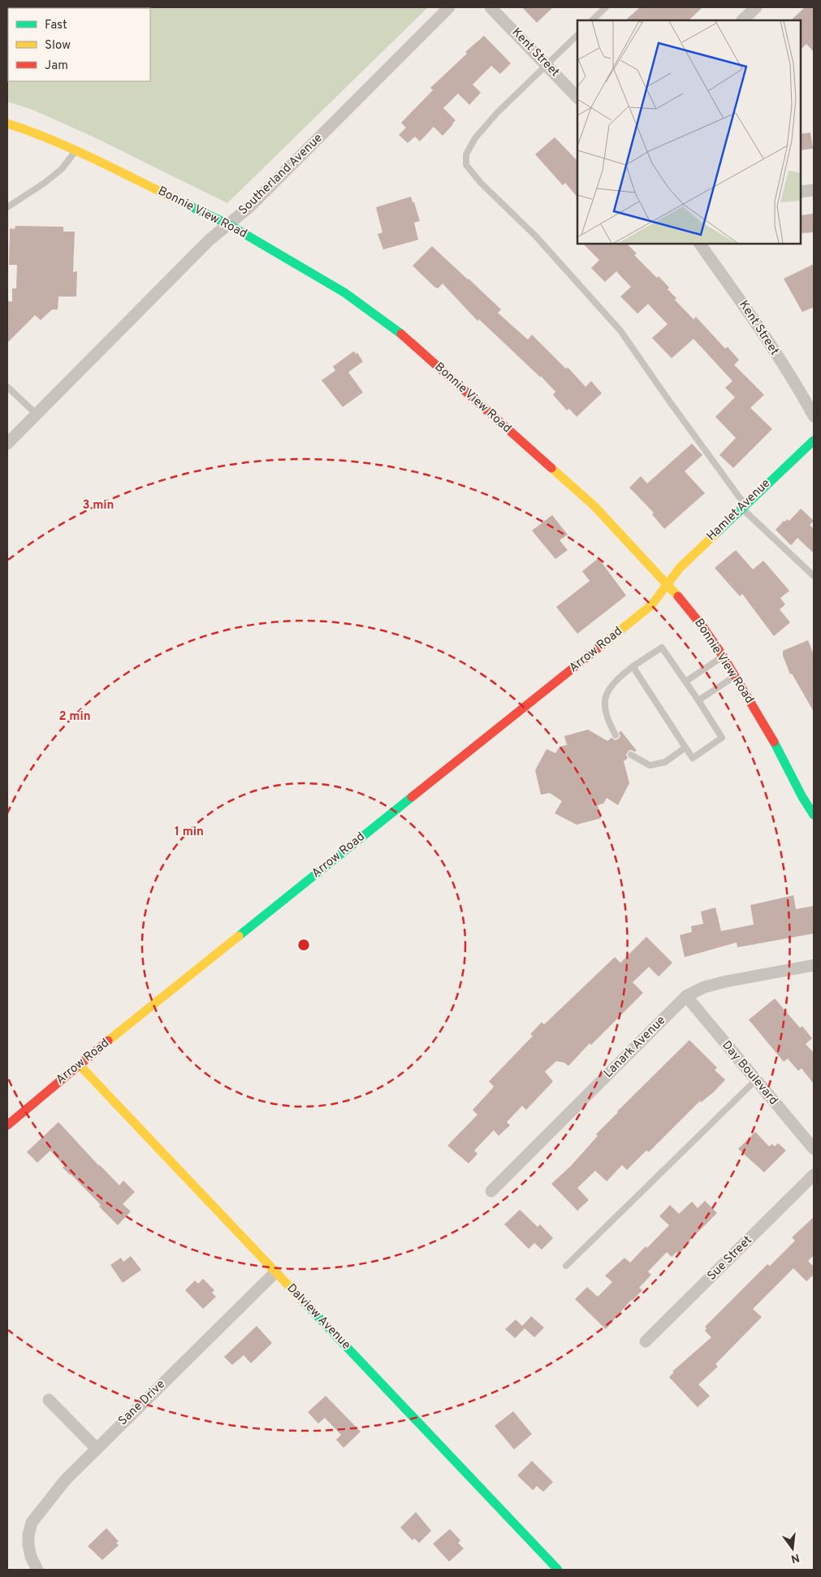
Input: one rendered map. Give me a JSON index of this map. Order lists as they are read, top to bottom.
{
  "streets": {
    "street": [
      "Kent Street",
      "Southerland Avenue",
      "Bonnie View Road",
      "Hamlet Avenue",
      "Arrow Road",
      "Lanark Avenue",
      "Day Boulevard",
      "Sue Street",
      "Dalview Avenue",
      "Sane Drive"
    ]
  },
  "crossings": [
    ["Southerland Avenue", "Bonnie View Road"],
    ["Bonnie View Road", "Hamlet Avenue"],
    ["Bonnie View Road", "Arrow Road"],
    ["Hamlet Avenue", "Arrow Road"],
    ["Arrow Road", "Dalview Avenue"],
    ["Lanark Avenue", "Day Boulevard"],
    ["Dalview Avenue", "Sane Drive"]
  ],
  "legend": ["Fast", "Slow", "Jam"],
  "north": "bottom",
  "rings": ["3 min", "2 min", "1 min"]
}
